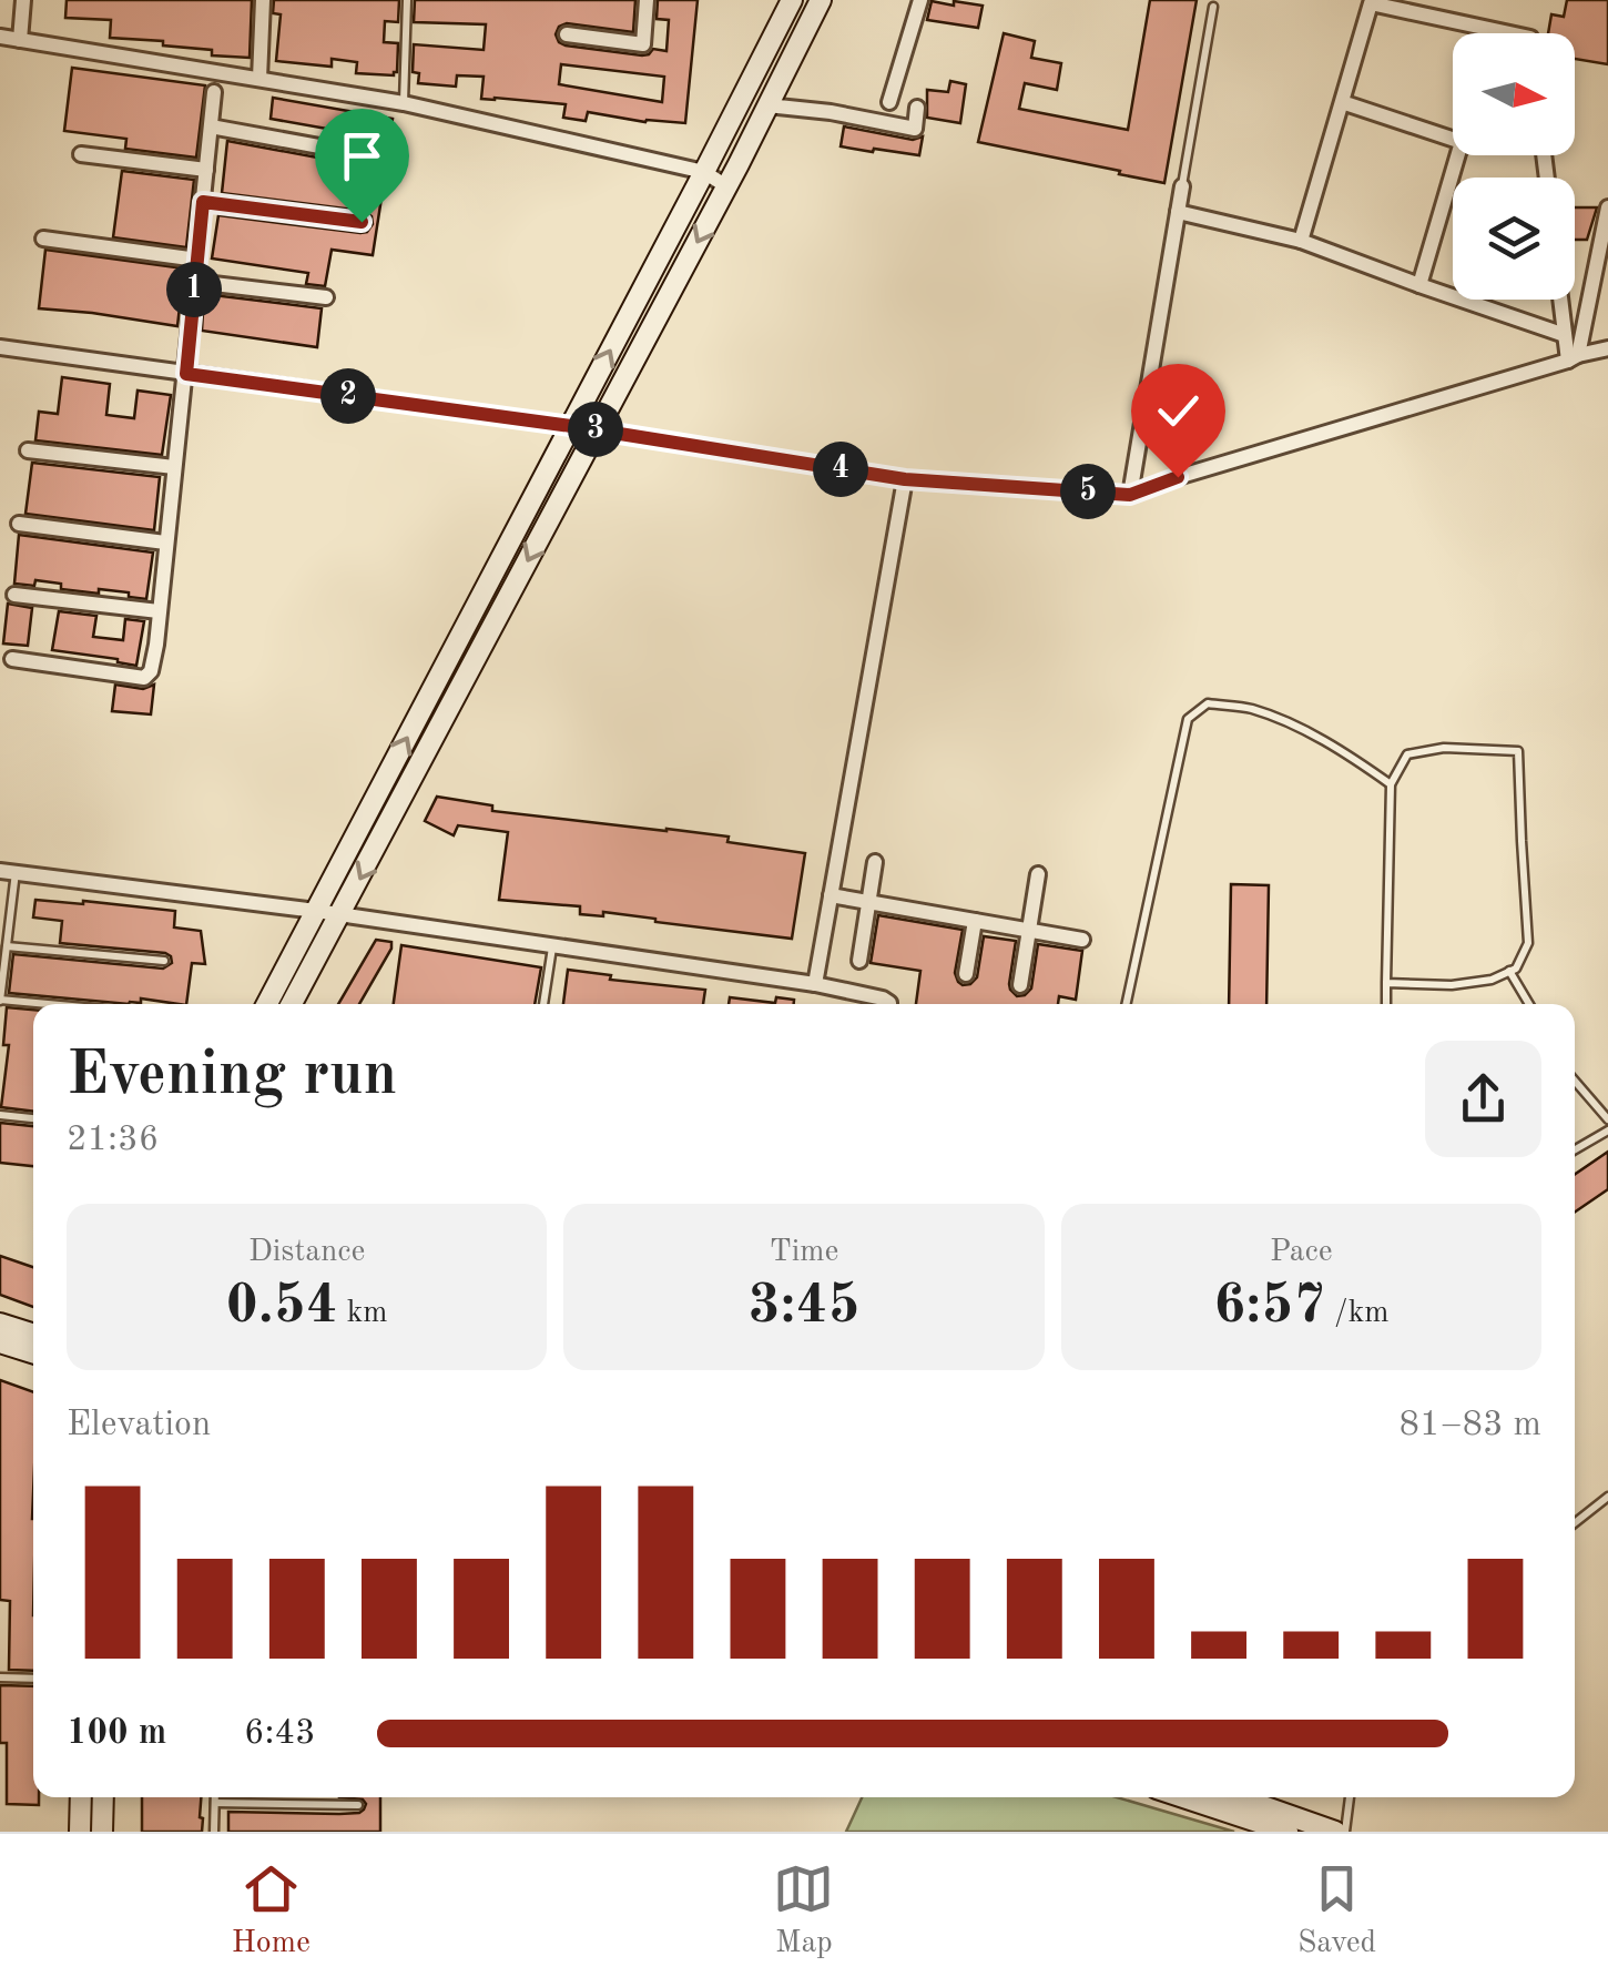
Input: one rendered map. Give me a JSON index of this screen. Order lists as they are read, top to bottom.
{
  "north": "right",
  "page": {
    "pins": [
      "1",
      "2",
      "3",
      "4",
      "5"
    ],
    "heading": ["Evening run", "21:36"],
    "stats": [
      ["Distance", "0.54 km"],
      ["Time", "3:45"],
      ["Pace", "6:57 /km"]
    ],
    "chart": ["Elevation", "81–83 m"],
    "list": [
      {
        "name": "100 m",
        "note": "6:43"
      }
    ],
    "tabs": ["Home", "Map", "Saved"]
  }
}
